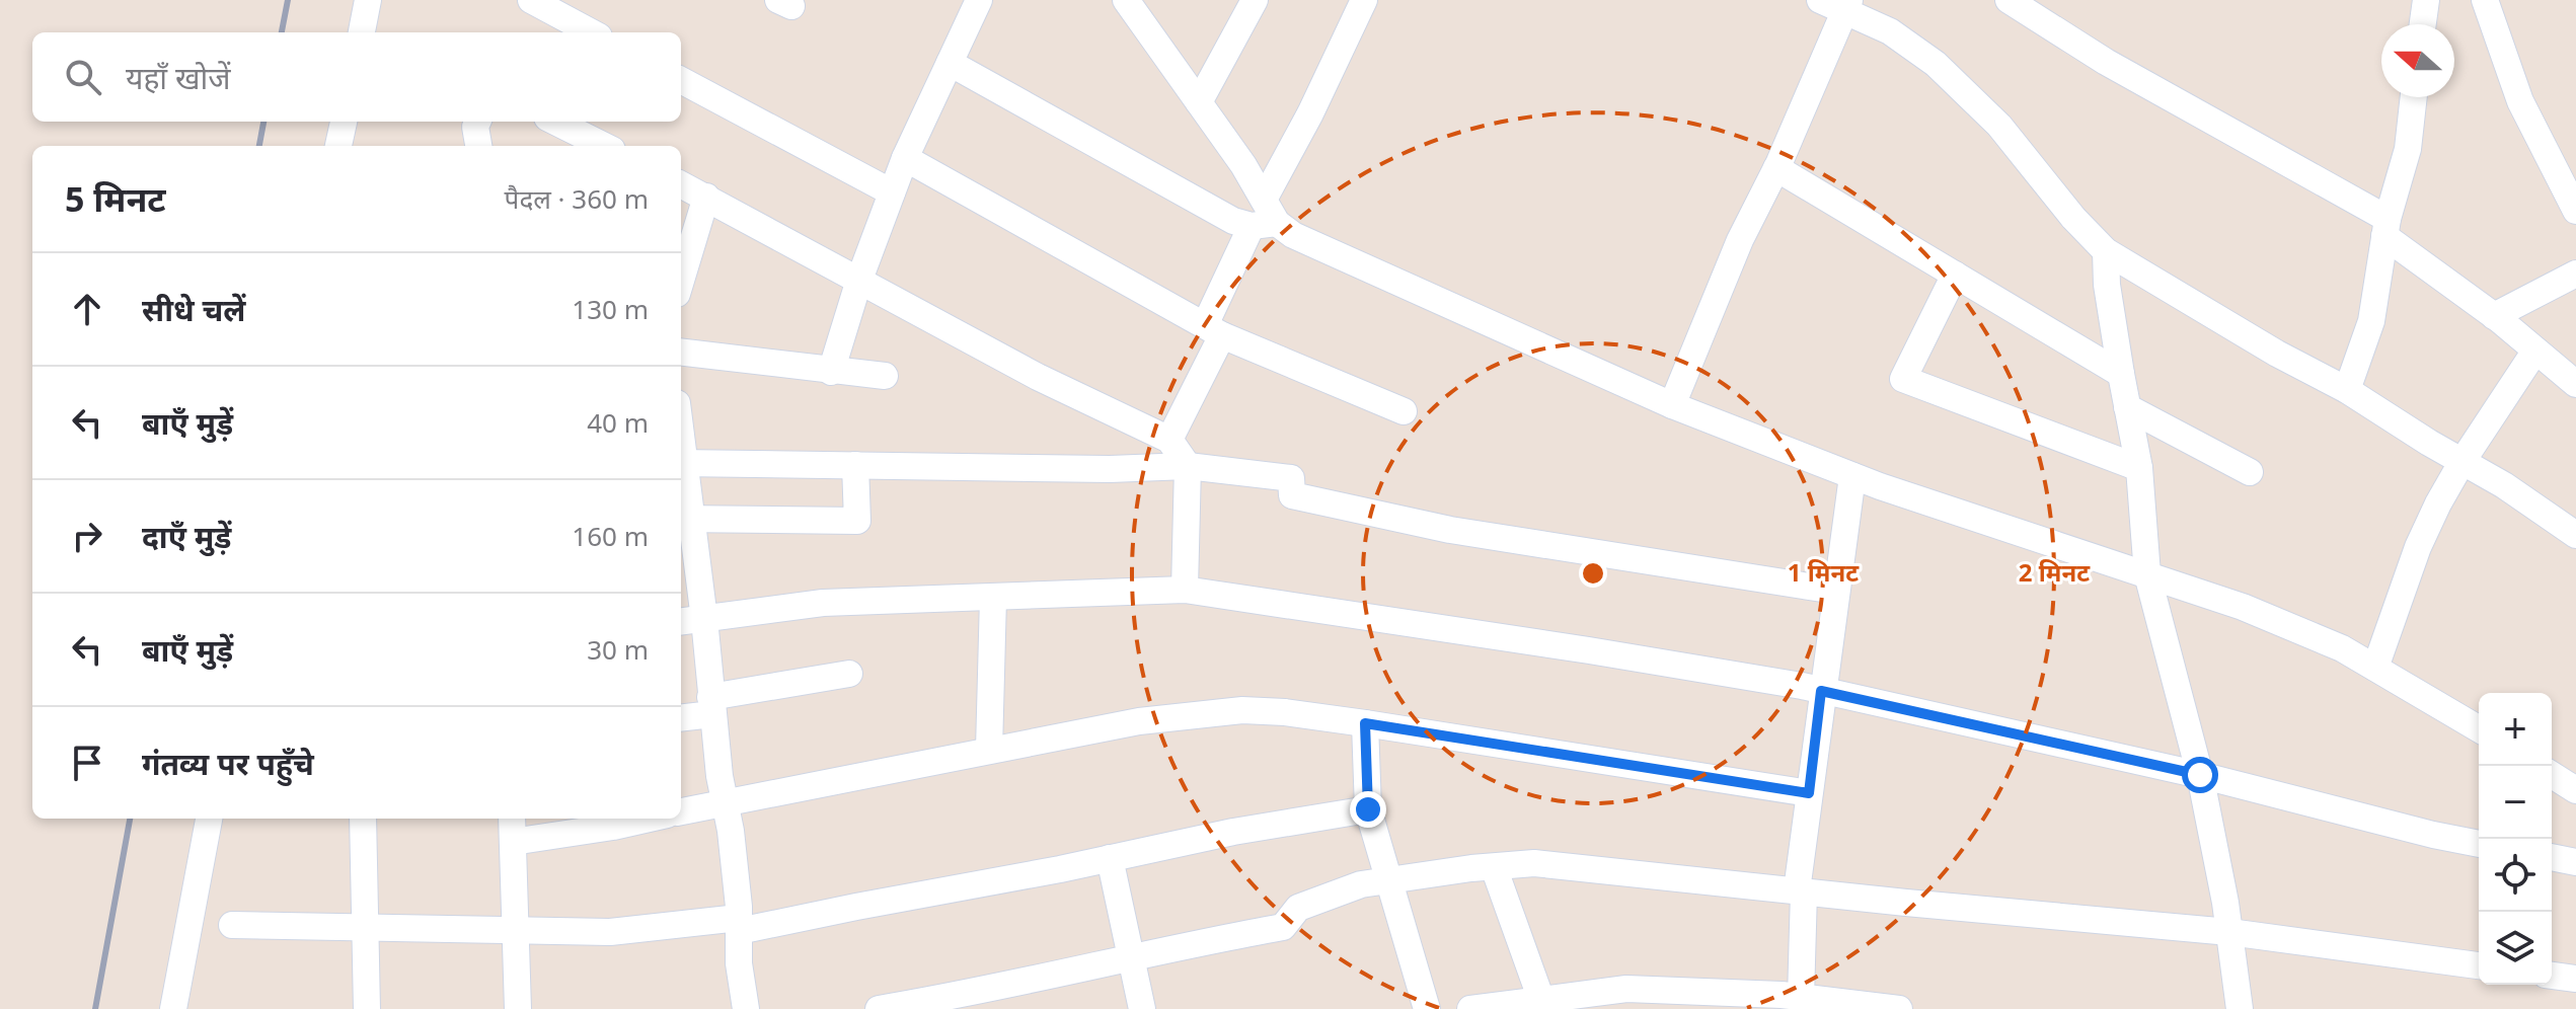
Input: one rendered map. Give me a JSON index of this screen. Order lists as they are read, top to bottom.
{
  "north": "left",
  "page": {
    "search": "यहाँ खोजें",
    "heading": ["5 मिनट", "पैदल · 360 m"],
    "list": [
      ["सीधे चलें", "130 m"],
      ["बाएँ मुड़ें", "40 m"],
      ["दाएँ मुड़ें", "160 m"],
      ["बाएँ मुड़ें", "30 m"],
      "गंतव्य पर पहुँचे"
    ],
    "map_buttons": ["+", "−"]
  },
  "rings": ["1 मिनट", "2 मिनट"]
}
